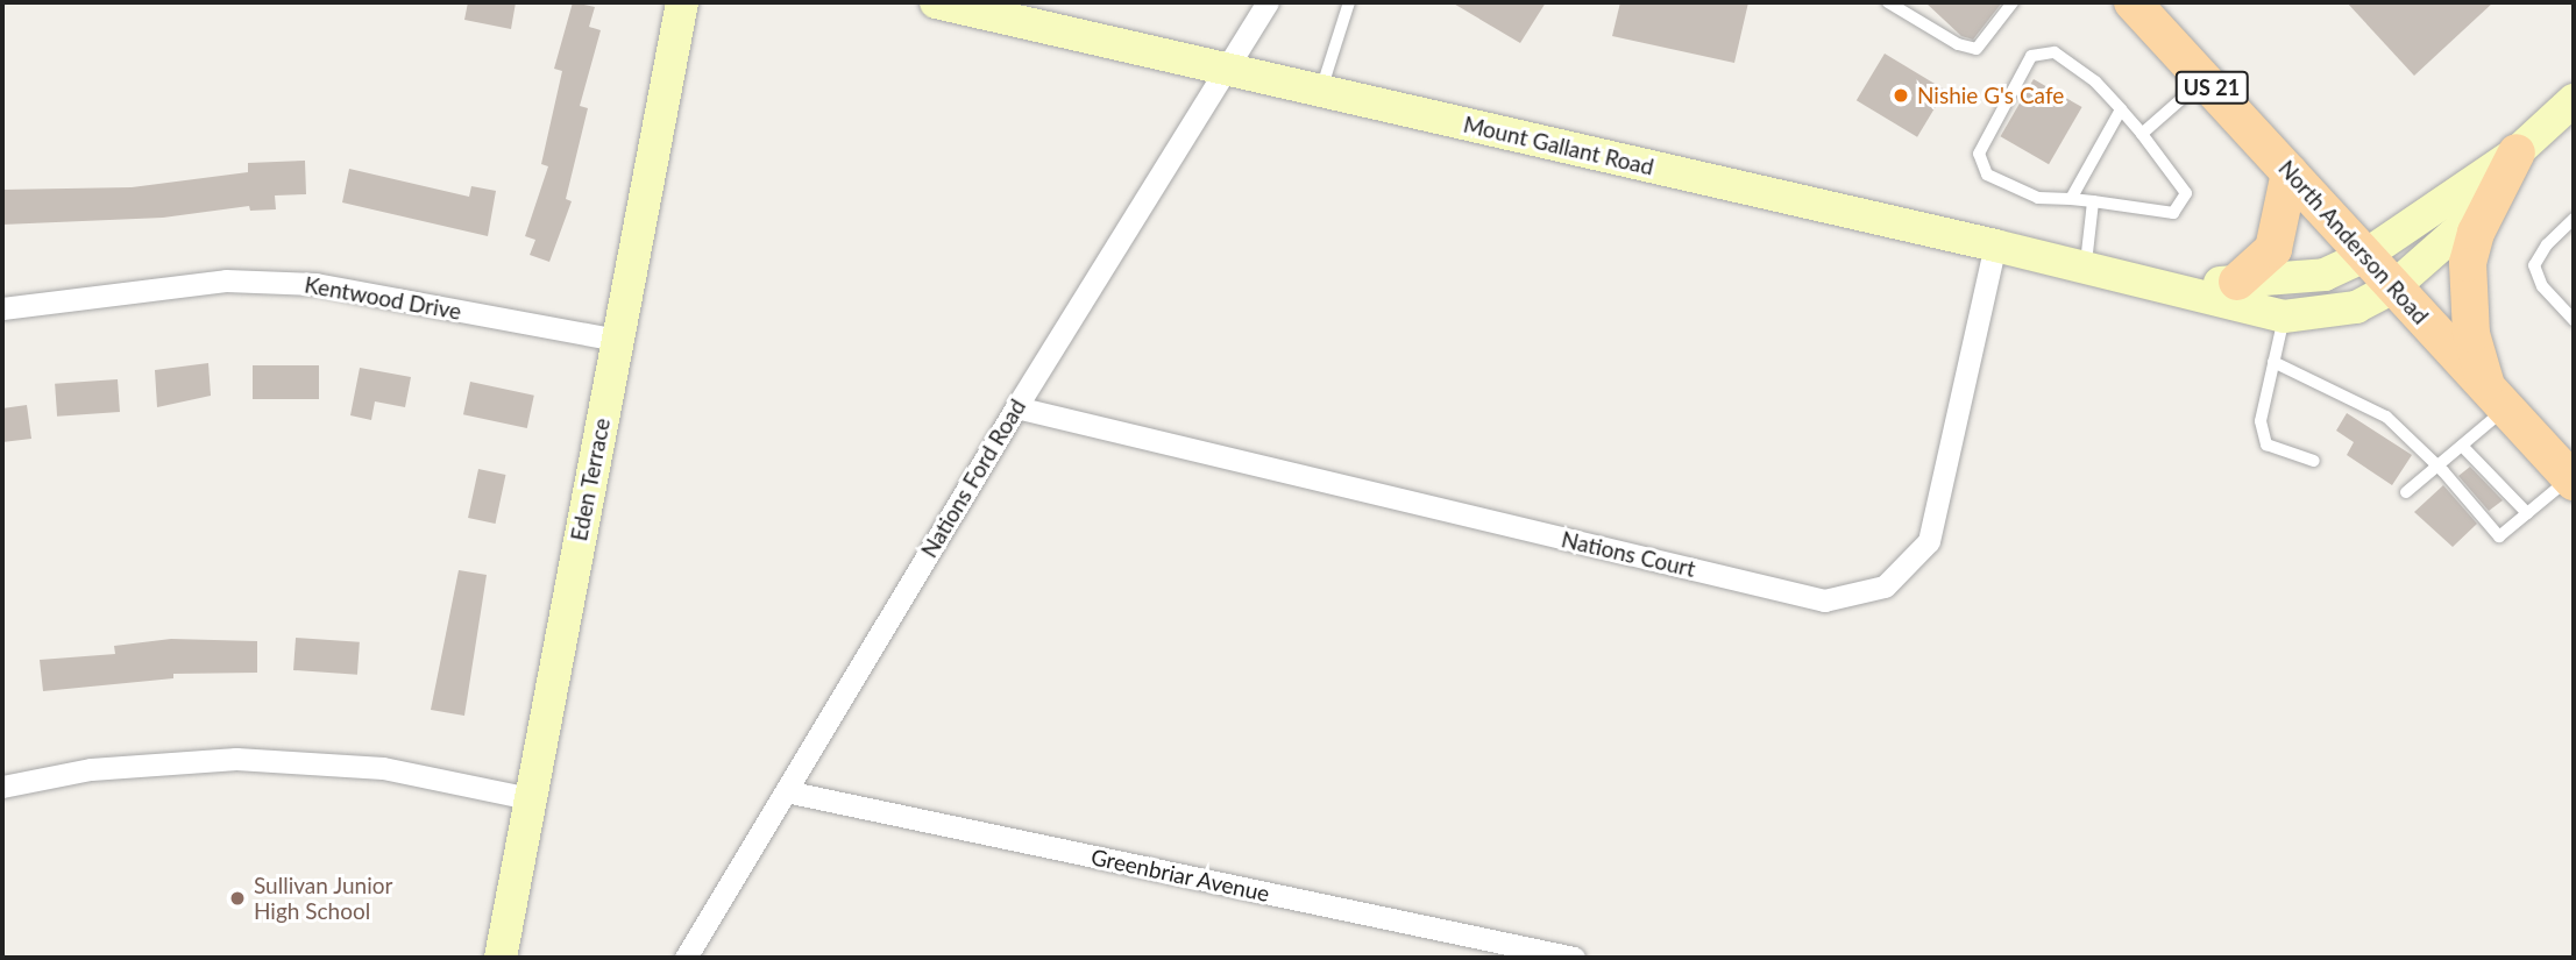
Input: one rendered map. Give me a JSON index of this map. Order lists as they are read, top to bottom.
{
  "streets": {
    "main road": ["US 21", "North Anderson Road"],
    "street": [
      "Mount Gallant Road",
      "Kentwood Drive",
      "Nations Ford Road",
      "Eden Terrace",
      "Nations Court",
      "Greenbriar Avenue"
    ]
  },
  "crossings": [
    ["Mount Gallant Road", "North Anderson Road"],
    ["Mount Gallant Road", "Nations Ford Road"],
    ["Mount Gallant Road", "Nations Court"],
    ["Kentwood Drive", "Eden Terrace"],
    ["Nations Ford Road", "Nations Court"],
    ["Nations Ford Road", "Greenbriar Avenue"]
  ],
  "places": ["Nishie G's Cafe", "Sullivan Junior High School"]
}
